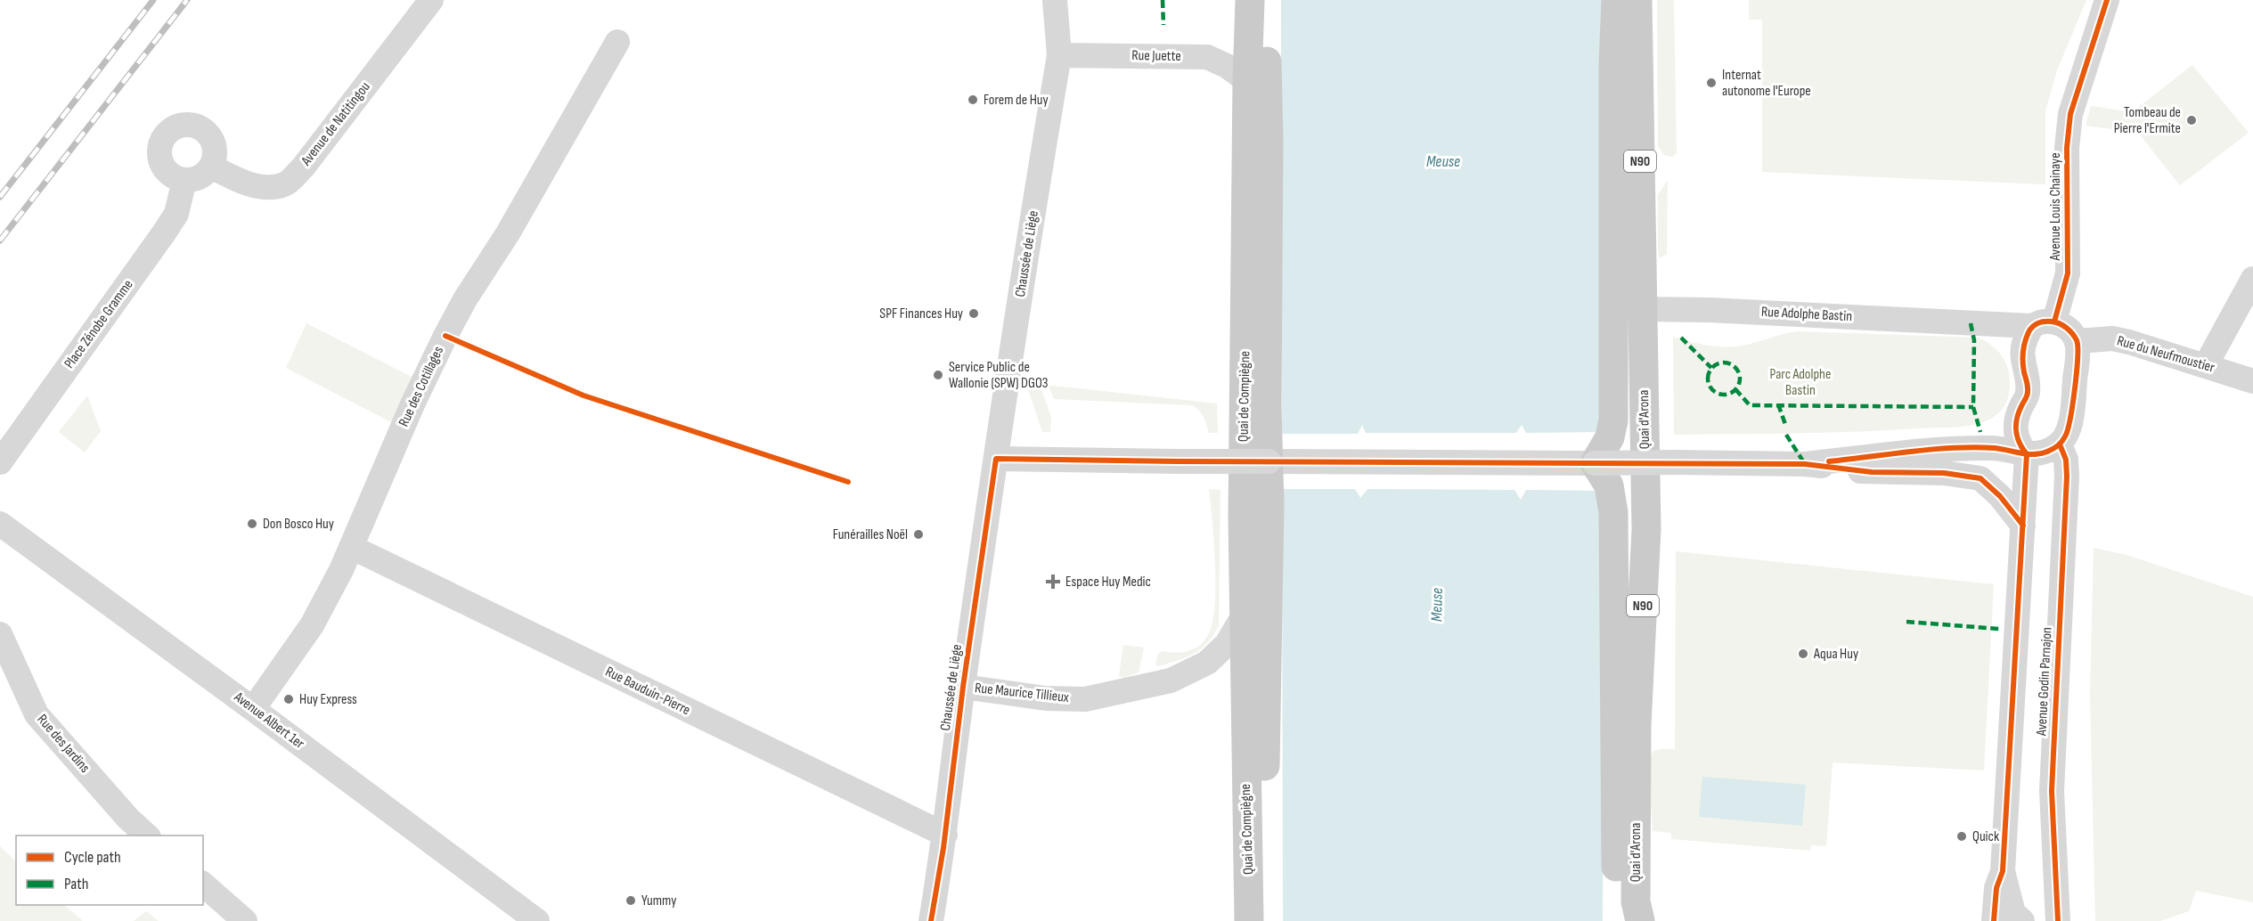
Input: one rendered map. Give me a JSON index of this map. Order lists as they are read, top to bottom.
{
  "streets": {
    "main road": ["N90", "Quai de Compiègne", "Quai d'Arona"],
    "street": [
      "Rue Juette",
      "Avenue de Natitingou",
      "Avenue Louis Chainaye",
      "Chaussée de Liège",
      "Rue Adolphe Bastin",
      "Place Zénobe Gramme",
      "Rue du Neufmoustier",
      "Rue des Cotillages",
      "Avenue Godin Parnajon",
      "Rue Bauduin-Pierre",
      "Rue Maurice Tillieux",
      "Avenue Albert 1er",
      "Rue des Jardins"
    ]
  },
  "crossings": [
    ["Rue Juette", "Chaussée de Liège"],
    ["Rue Juette", "Quai de Compiègne"],
    ["Avenue de Natitingou", "Place Zénobe Gramme"],
    ["Avenue Louis Chainaye", "Rue Adolphe Bastin"],
    ["Chaussée de Liège", "Rue Bauduin-Pierre"],
    ["Chaussée de Liège", "Rue Maurice Tillieux"],
    ["Rue Adolphe Bastin", "Quai d'Arona"],
    ["Rue des Cotillages", "Rue Bauduin-Pierre"],
    ["Rue des Cotillages", "Avenue Albert 1er"],
    ["Quai de Compiègne", "Rue Maurice Tillieux"]
  ],
  "water": ["Meuse"],
  "parks": ["Parc Adolphe Bastin"],
  "places": {
    "other": [
      "Internat autonome l'Europe",
      "Forem de Huy",
      "Tombeau de Pierre l'Ermite",
      "SPF Finances Huy",
      "Service Public de Wallonie (SPW) DGO3",
      "Don Bosco Huy",
      "Funérailles Noël",
      "Aqua Huy",
      "Huy Express",
      "Quick",
      "Yummy"
    ],
    "health": ["Espace Huy Medic"]
  },
  "legend": ["Cycle path", "Path"]
}
